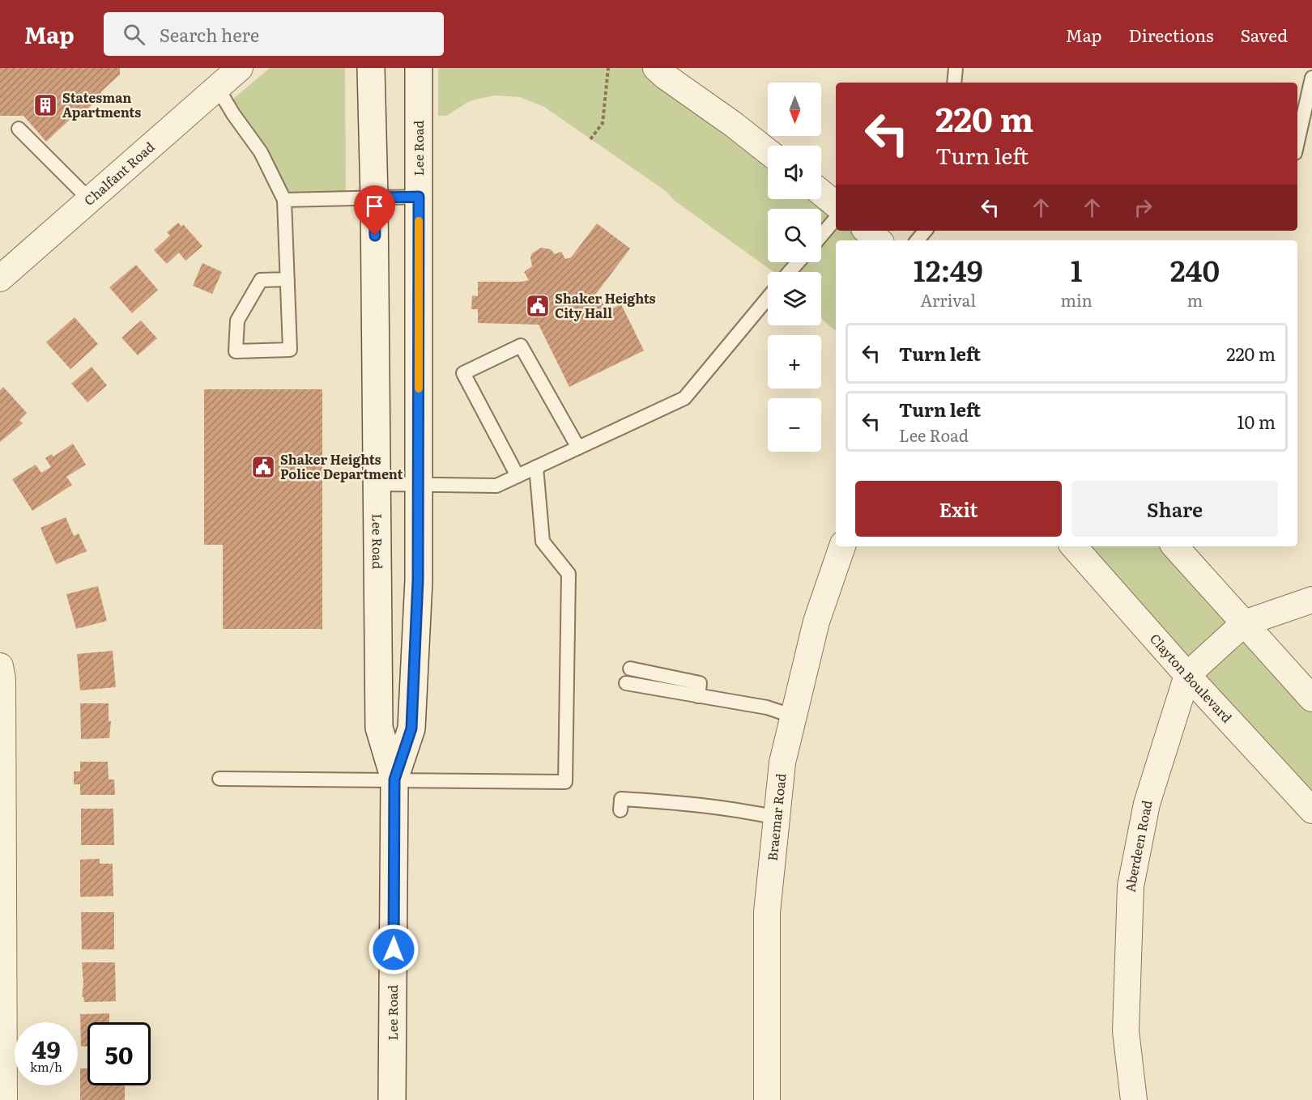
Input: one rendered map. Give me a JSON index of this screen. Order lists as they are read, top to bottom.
{
  "streets": {
    "main road": ["Lee Road"],
    "street": [
      "Chalfant Road",
      "Clayton Boulevard",
      "Braemar Road",
      "Aberdeen Road"
    ]
  },
  "crossings": [
    ["Clayton Boulevard", "Aberdeen Road"]
  ],
  "places": {
    "building": ["Statesman Apartments"],
    "public building": ["Shaker Heights City Hall", "Shaker Heights Police Department"]
  },
  "north": "bottom",
  "page": {
    "header": "Map",
    "search": "Search here",
    "nav": ["Map", "Directions", "Saved"],
    "map_buttons": ["+", "−"],
    "turn": ["220 m", "Turn left"],
    "eta": [
      "12:49",
      "Arrival",
      "1",
      "min",
      "240",
      "m"
    ],
    "list": [
      {
        "name": "Turn left",
        "value": "220 m"
      },
      {
        "name": "Turn left",
        "note": "Lee Road",
        "value": "10 m"
      }
    ],
    "buttons": ["Exit", "Share"],
    "speed": "49 km/h",
    "limit": "50"
  }
}
